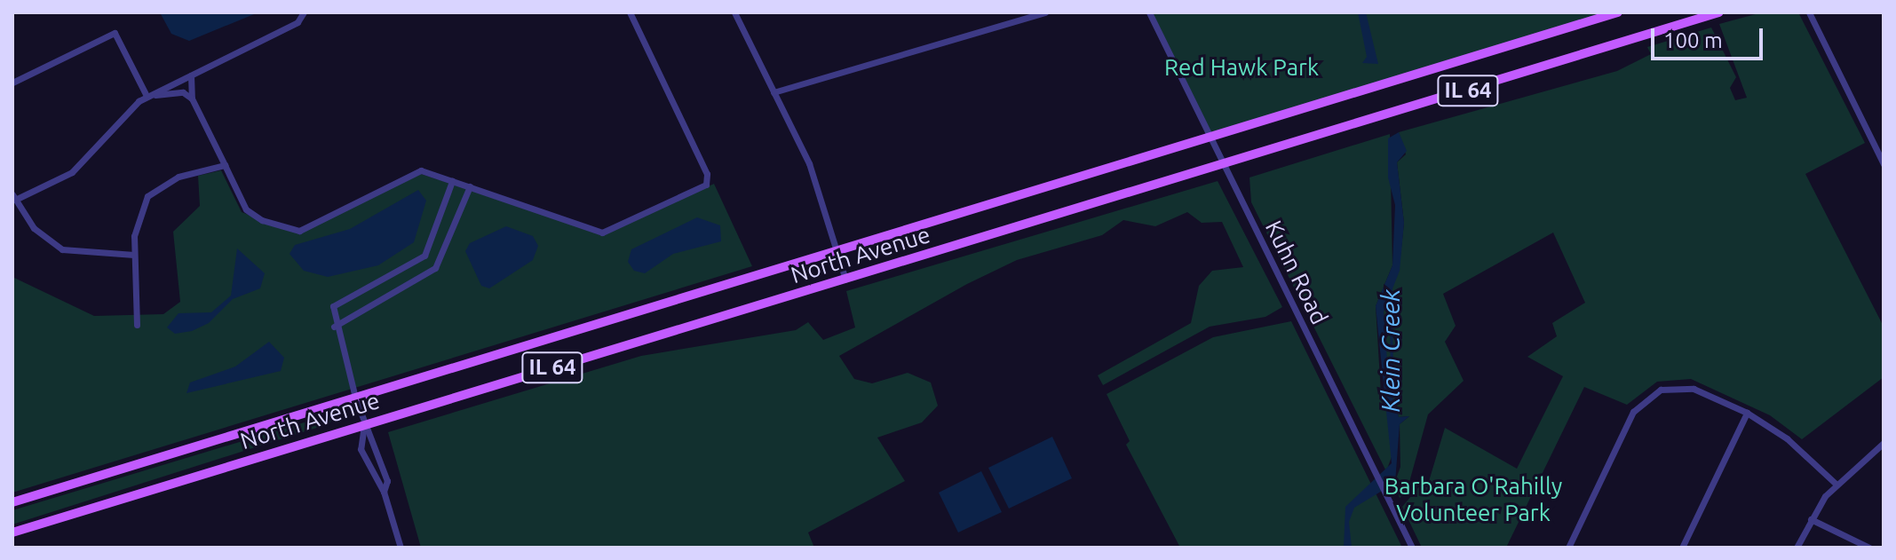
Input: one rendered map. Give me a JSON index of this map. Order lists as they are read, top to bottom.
{
  "streets": {
    "main road": ["IL 64", "North Avenue"],
    "street": ["Kuhn Road"]
  },
  "crossings": [
    ["North Avenue", "Kuhn Road"]
  ],
  "water": ["Klein Creek"],
  "parks": ["Red Hawk Park", "Barbara O'Rahilly Volunteer Park"],
  "scale_bar": "100 m"
}
